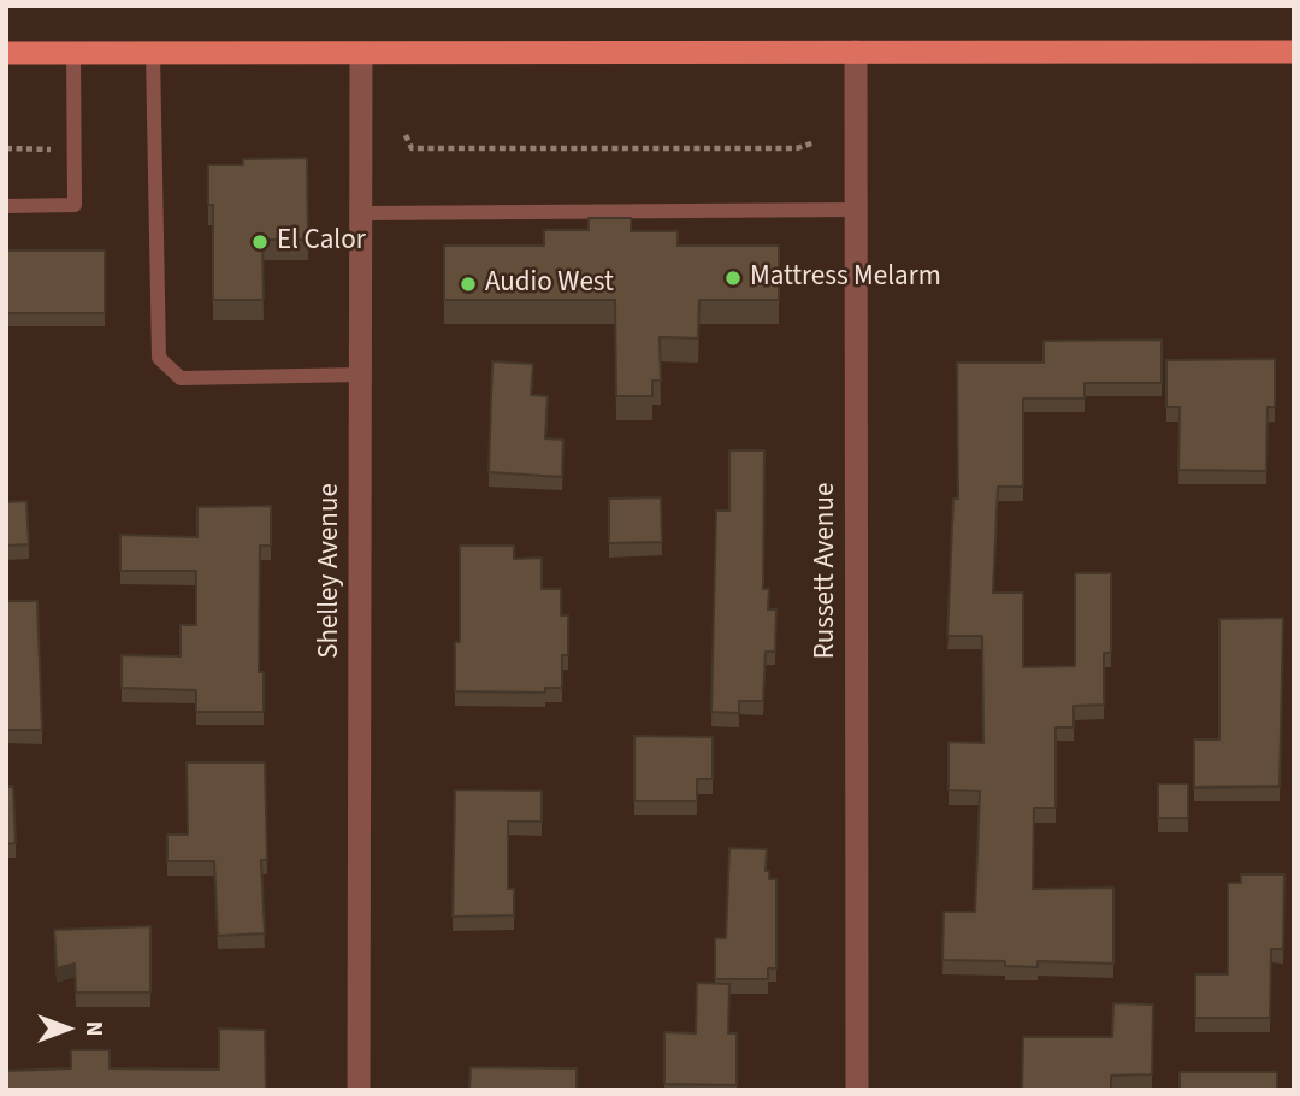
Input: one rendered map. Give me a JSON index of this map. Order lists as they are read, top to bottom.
{
  "streets": {
    "street": ["Shelley Avenue", "Russett Avenue"]
  },
  "places": ["El Calor", "Mattress Melarm", "Audio West"],
  "north": "right"
}
